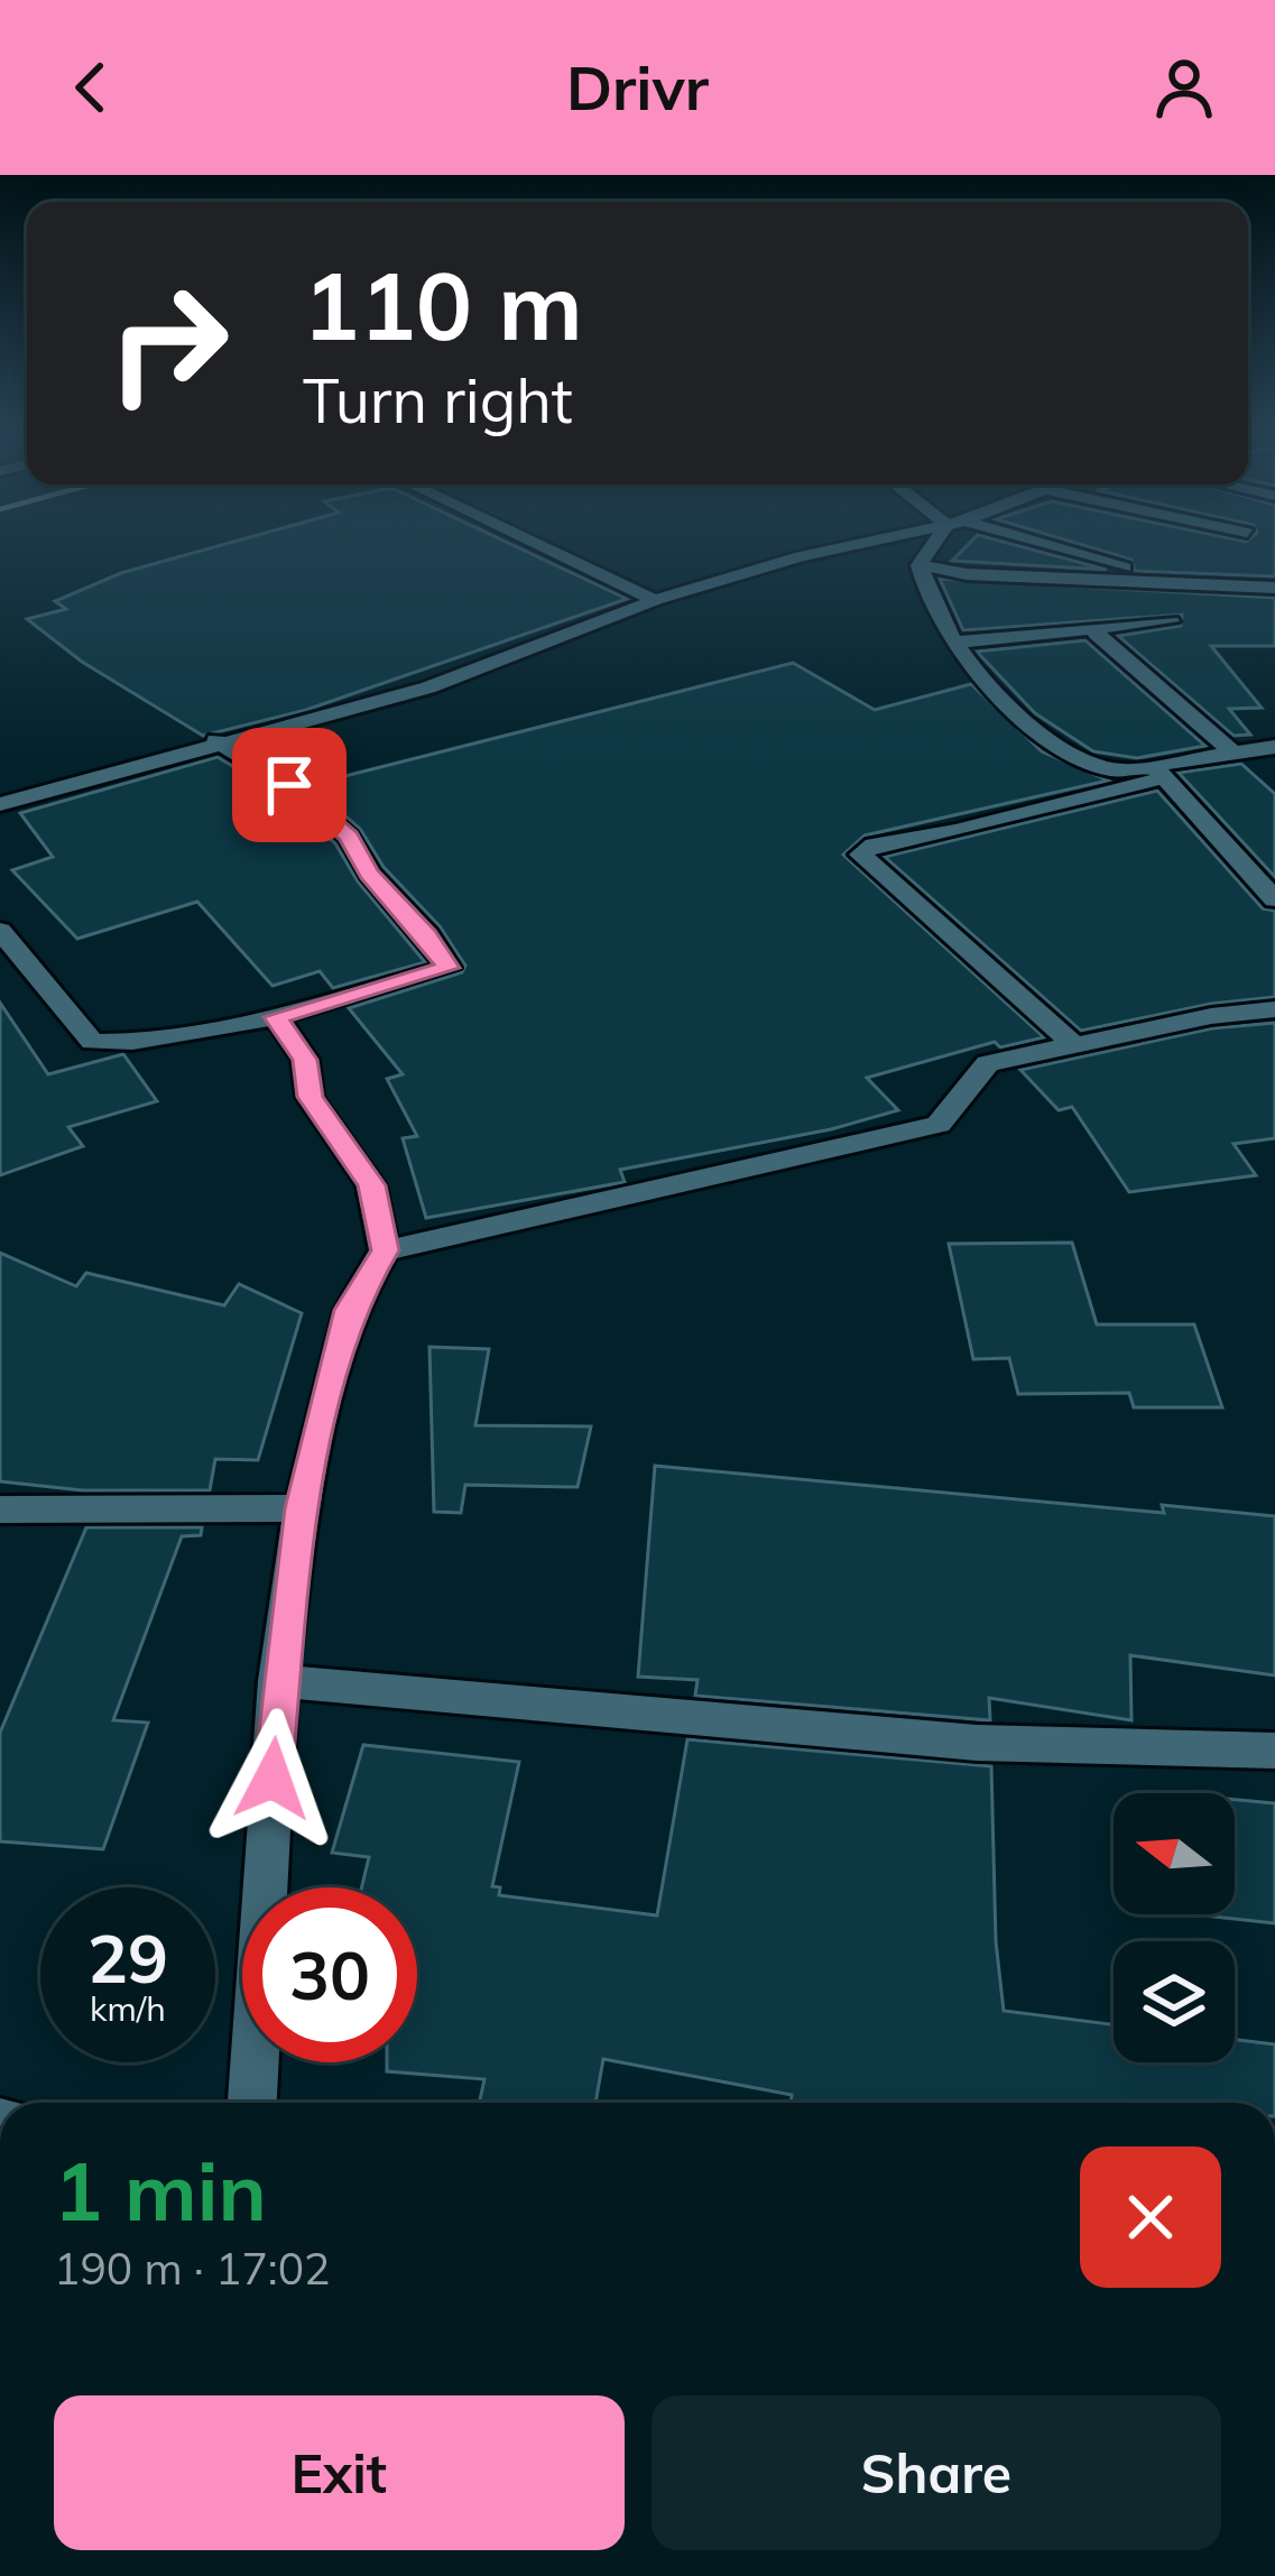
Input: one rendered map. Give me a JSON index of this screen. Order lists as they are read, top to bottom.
{
  "north": "left",
  "page": {
    "header": "Drivr",
    "turn": ["110 m", "Turn right"],
    "speed": "29 km/h",
    "limit": "30",
    "heading": ["1 min", "190 m · 17:02"],
    "buttons": ["Exit", "Share"]
  }
}
